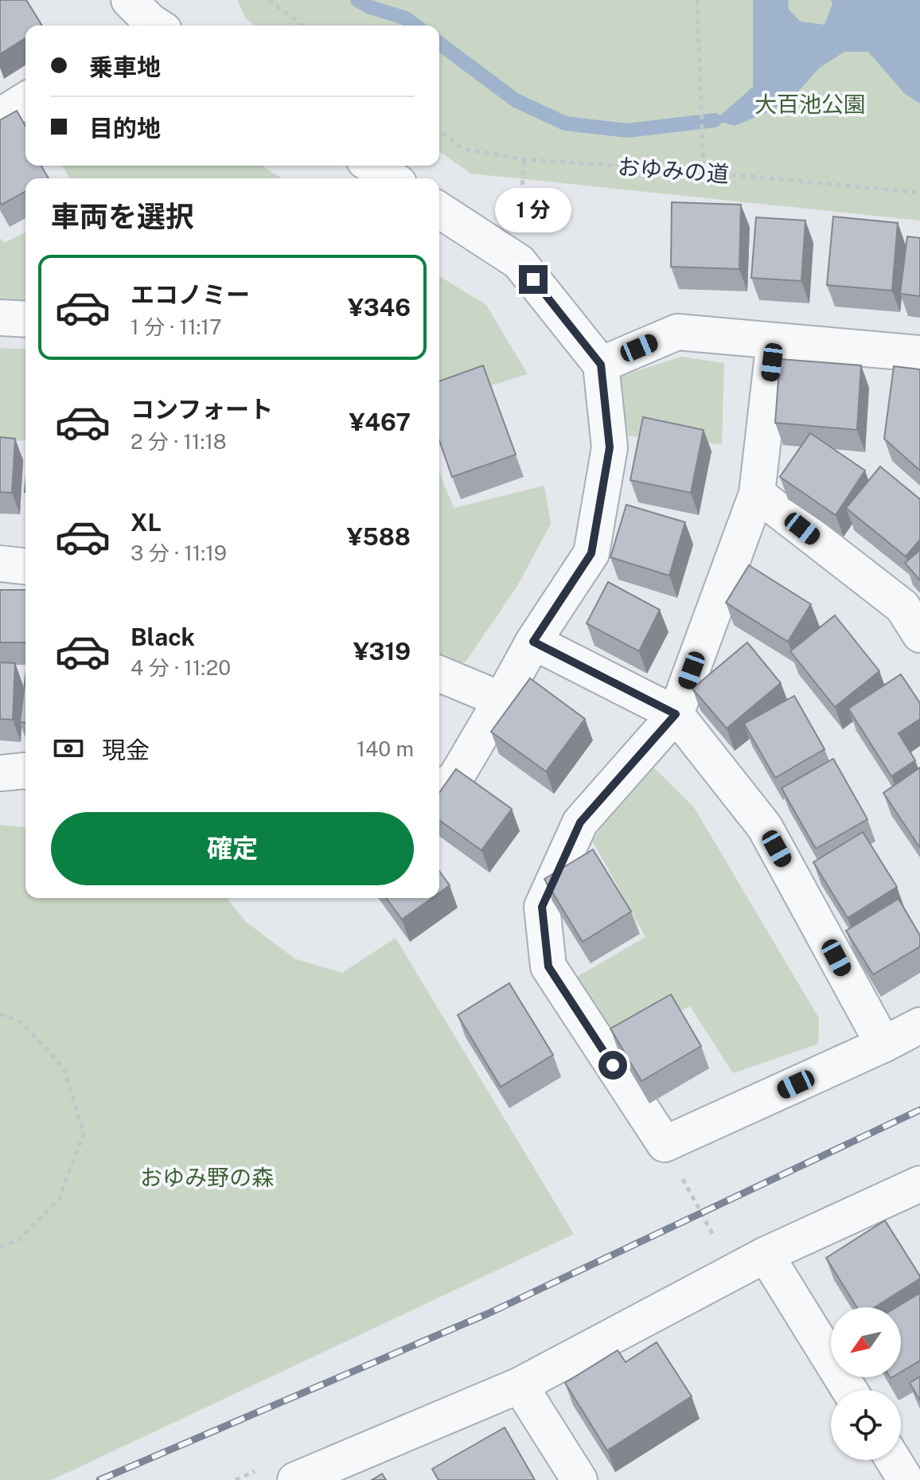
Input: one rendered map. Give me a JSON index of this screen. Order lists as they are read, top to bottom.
{
  "streets": {
    "path": ["おゆみの道"]
  },
  "parks": ["大百池公園", "おゆみ野の森"],
  "north": "bottom left",
  "page": {
    "banner": ["乗車地", "目的地"],
    "heading": "車両を選択",
    "bubble": "1 分",
    "list": [
      {
        "name": "エコノミー",
        "note": "1 分 · 11:17",
        "value": "¥346"
      },
      {
        "name": "コンフォート",
        "note": "2 分 · 11:18",
        "value": "¥467"
      },
      {
        "name": "XL",
        "note": "3 分 · 11:19",
        "value": "¥588"
      },
      {
        "name": "Black",
        "note": "4 分 · 11:20",
        "value": "¥319"
      }
    ],
    "pay": ["現金", "140 m"],
    "buttons": "確定"
  }
}
